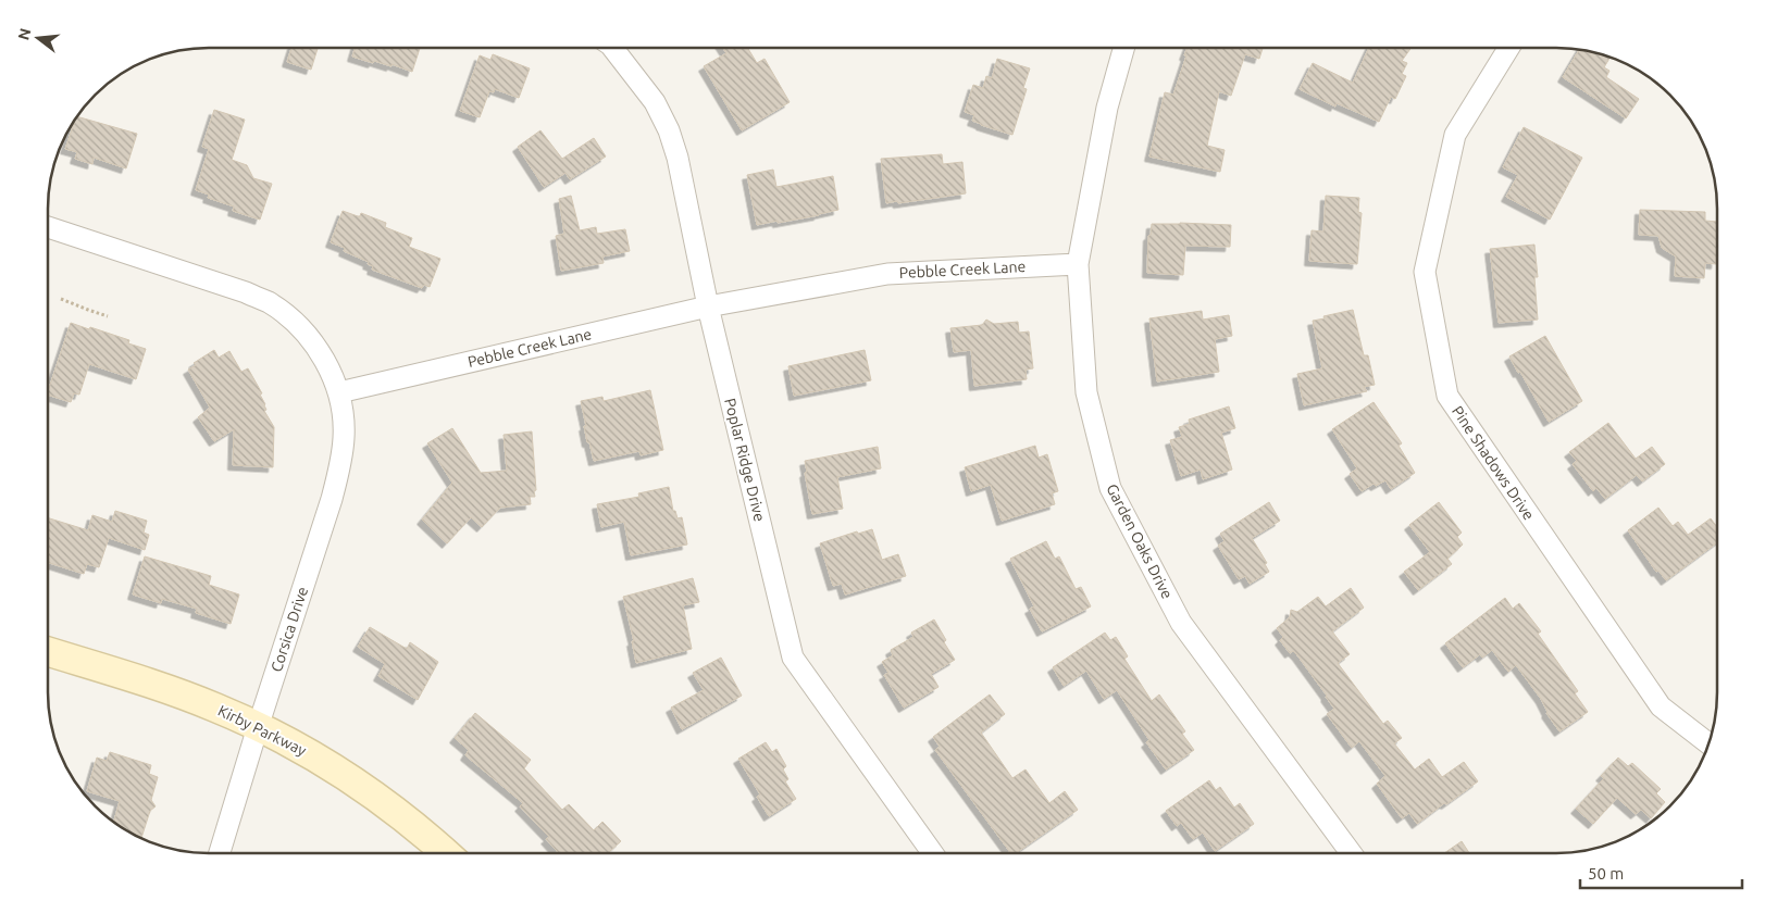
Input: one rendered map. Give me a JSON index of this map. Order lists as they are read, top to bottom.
{
  "streets": {
    "main road": ["Kirby Parkway"],
    "street": [
      "Pebble Creek Lane",
      "Poplar Ridge Drive",
      "Pine Shadows Drive",
      "Garden Oaks Drive",
      "Corsica Drive"
    ]
  },
  "crossings": [
    ["Pebble Creek Lane", "Poplar Ridge Drive"],
    ["Pebble Creek Lane", "Garden Oaks Drive"],
    ["Pebble Creek Lane", "Corsica Drive"],
    ["Corsica Drive", "Kirby Parkway"]
  ],
  "scale_bar": "50 m",
  "north": "left"
}
